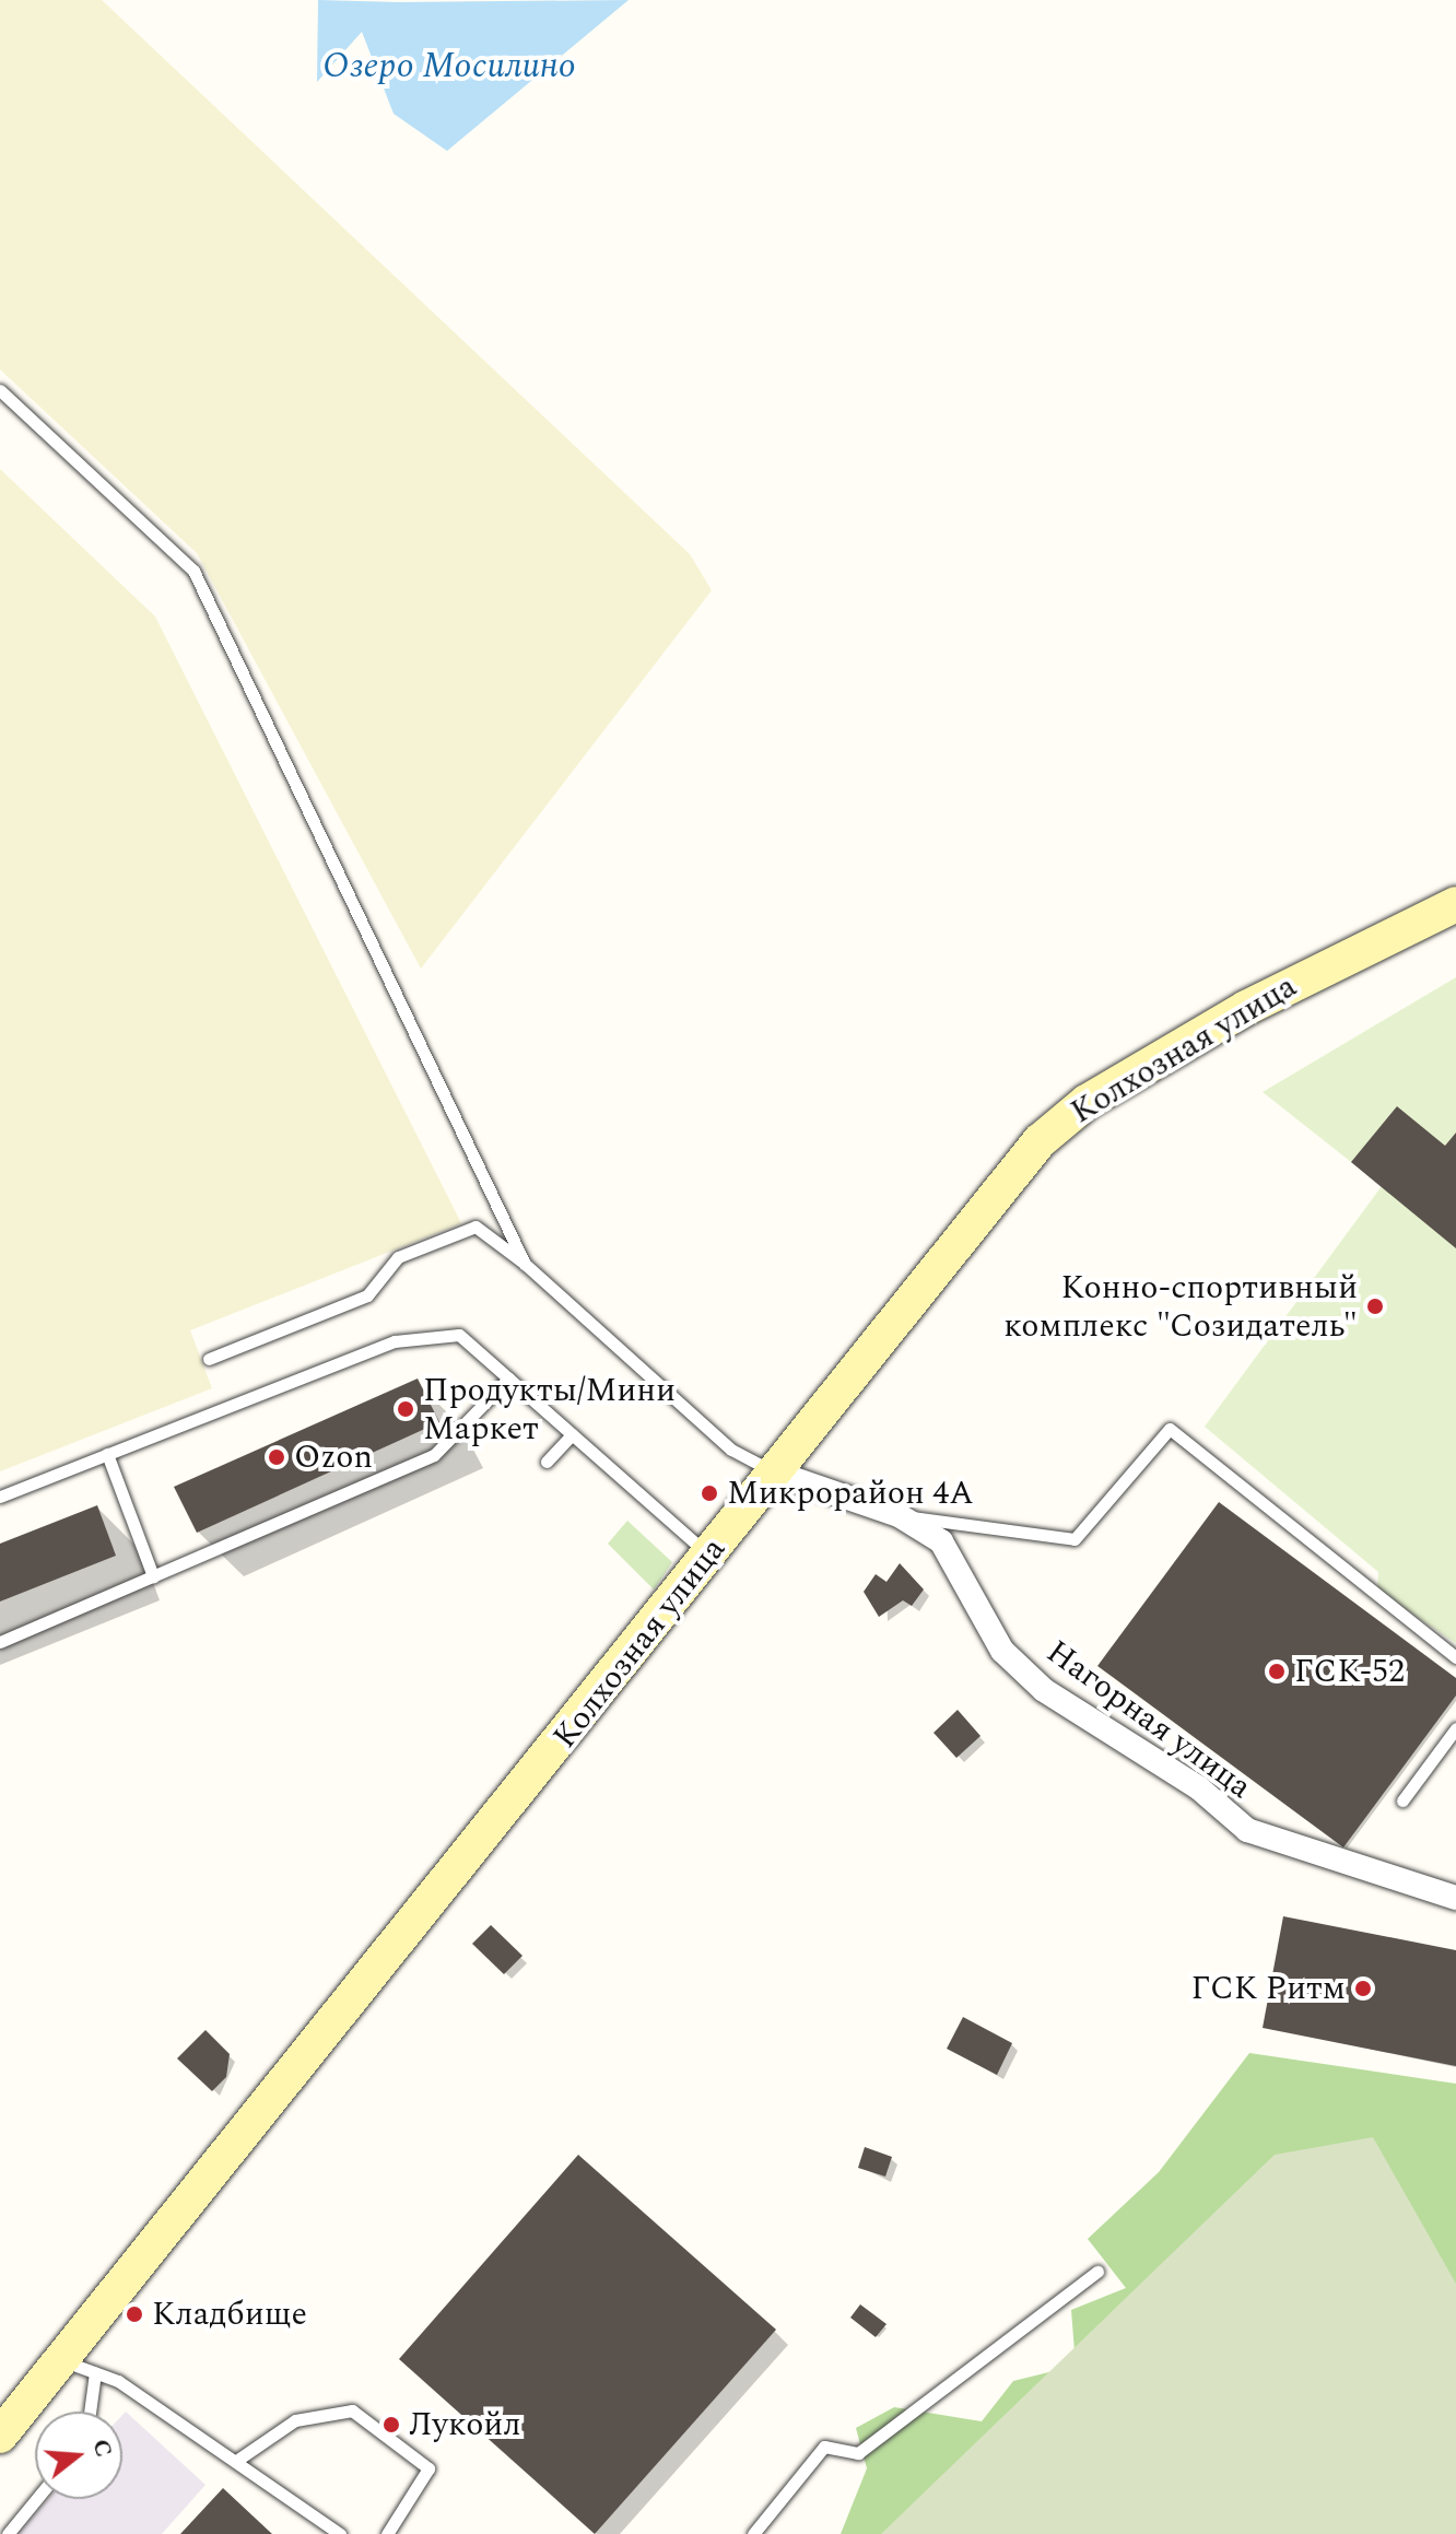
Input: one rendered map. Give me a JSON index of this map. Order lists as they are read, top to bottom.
{
  "streets": {
    "street": ["Колхозная улица", "Нагорная улица"]
  },
  "crossings": [
    ["Колхозная улица", "Нагорная улица"]
  ],
  "water": ["Озеро Мосилино"],
  "places": [
    "Конно-спортивный комплекс \"Созидатель\"",
    "Продукты/Мини Маркет",
    "Ozon",
    "Микрорайон 4А",
    "ГСК-52",
    "ГСК Ритм",
    "Кладбище",
    "Лукойл"
  ],
  "north": "right"
}
